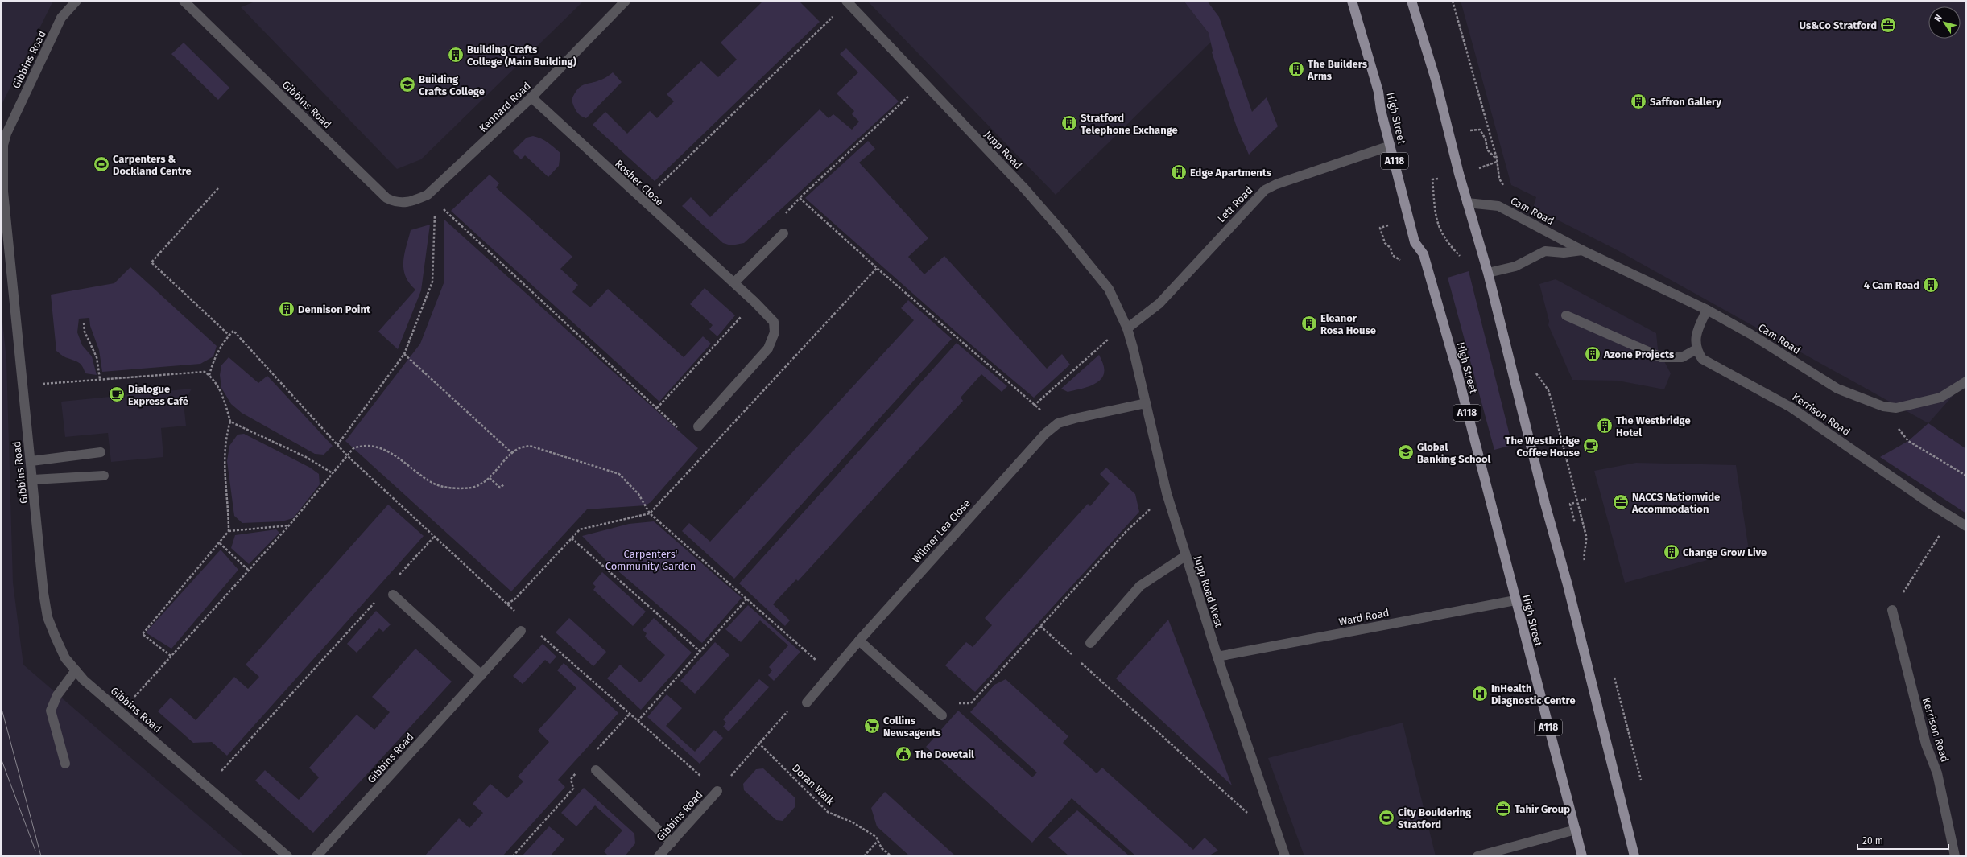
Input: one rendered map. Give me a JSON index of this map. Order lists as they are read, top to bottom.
{
  "streets": {
    "main road": ["High Street", "A118"],
    "street": [
      "Gibbins Road",
      "Kennard Road",
      "Jupp Road",
      "Rosher Close",
      "Lett Road",
      "Cam Road",
      "Kerrison Road",
      "Wilmer Lea Close",
      "Jupp Road West",
      "Ward Road"
    ],
    "path": ["Doran Walk"]
  },
  "crossings": [
    ["Gibbins Road", "Kennard Road"],
    ["Kennard Road", "Rosher Close"],
    ["High Street", "Lett Road"],
    ["High Street", "Ward Road"],
    ["Jupp Road", "Lett Road"],
    ["Jupp Road", "Jupp Road West"],
    ["Lett Road", "Jupp Road West"],
    ["Wilmer Lea Close", "Jupp Road West"],
    ["Jupp Road West", "Ward Road"]
  ],
  "parks": ["Carpenters' Community Garden"],
  "places": {
    "office": ["Us&Co Stratford", "NACCS Nationwide Accommodation", "Tahir Group"],
    "building": [
      "Building Crafts College (Main Building)",
      "The Builders Arms",
      "Saffron Gallery",
      "Stratford Telephone Exchange",
      "Edge Apartments",
      "4 Cam Road",
      "Dennison Point",
      "Eleanor Rosa House",
      "Azone Projects",
      "The Westbridge Hotel",
      "Change Grow Live"
    ],
    "school or university": ["Building Crafts College", "Global Banking School"],
    "sports": ["Carpenters & Dockland Centre", "City Bouldering Stratford"],
    "cafe": ["Dialogue Express Café", "The Westbridge Coffee House"],
    "hospital": ["InHealth Diagnostic Centre"],
    "supermarket": ["Collins Newsagents"],
    "public building": ["The Dovetail"]
  },
  "scale_bar": "20 m",
  "north": "top left"
}
